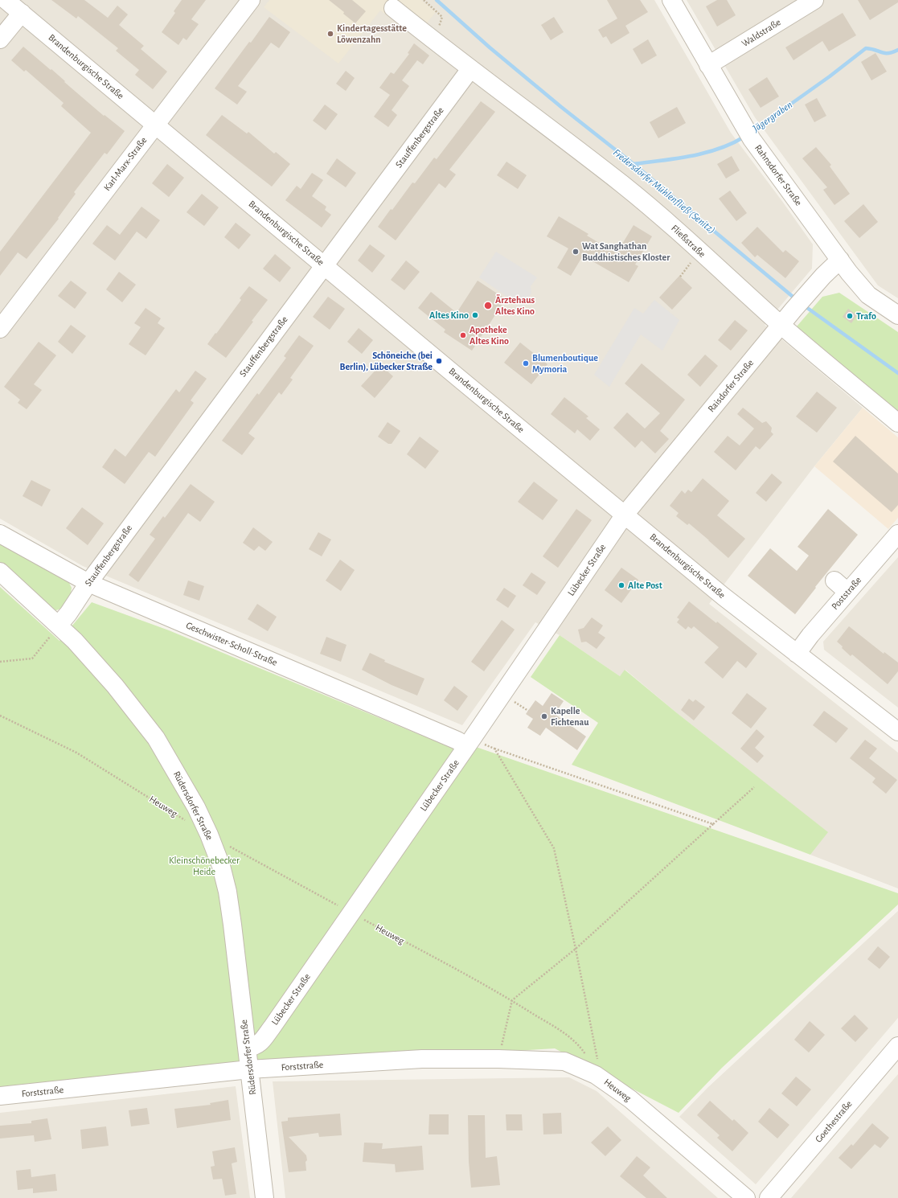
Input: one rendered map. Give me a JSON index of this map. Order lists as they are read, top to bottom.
{
  "streets": {
    "street": [
      "Waldstraße",
      "Brandenburgische Straße",
      "Stauffenbergstraße",
      "Karl-Marx-Straße",
      "Rahnsdorfer Straße",
      "Fließstraße",
      "Raisdorfer Straße",
      "Lübecker Straße",
      "Poststraße",
      "Geschwister-Scholl-Straße",
      "Rüdersdorfer Straße",
      "Heuweg",
      "Forststraße",
      "Goethestraße"
    ]
  },
  "crossings": [
    ["Waldstraße", "Rahnsdorfer Straße"],
    ["Brandenburgische Straße", "Stauffenbergstraße"],
    ["Brandenburgische Straße", "Karl-Marx-Straße"],
    ["Brandenburgische Straße", "Raisdorfer Straße"],
    ["Brandenburgische Straße", "Lübecker Straße"],
    ["Brandenburgische Straße", "Poststraße"],
    ["Stauffenbergstraße", "Fließstraße"],
    ["Stauffenbergstraße", "Geschwister-Scholl-Straße"],
    ["Stauffenbergstraße", "Rüdersdorfer Straße"],
    ["Rahnsdorfer Straße", "Raisdorfer Straße"],
    ["Fließstraße", "Raisdorfer Straße"],
    ["Raisdorfer Straße", "Lübecker Straße"],
    ["Lübecker Straße", "Geschwister-Scholl-Straße"],
    ["Lübecker Straße", "Rüdersdorfer Straße"],
    ["Lübecker Straße", "Heuweg"],
    ["Rüdersdorfer Straße", "Heuweg"],
    ["Rüdersdorfer Straße", "Forststraße"],
    ["Heuweg", "Forststraße"]
  ],
  "water": ["Jägergraben", "Fredersdorfer Mühlenfließ (Senitz)"],
  "parks": ["Kleinschönebecker Heide"],
  "places": [
    "Kindertagesstätte Löwenzahn",
    "Wat Sanghathan Buddhistisches Kloster",
    "Ärztehaus Altes Kino",
    "Altes Kino",
    "Trafo",
    "Apotheke Altes Kino",
    "Schöneiche (bei Berlin), Lübecker Straße",
    "Blumenboutique Mymoria",
    "Alte Post",
    "Kapelle Fichtenau"
  ]
}
